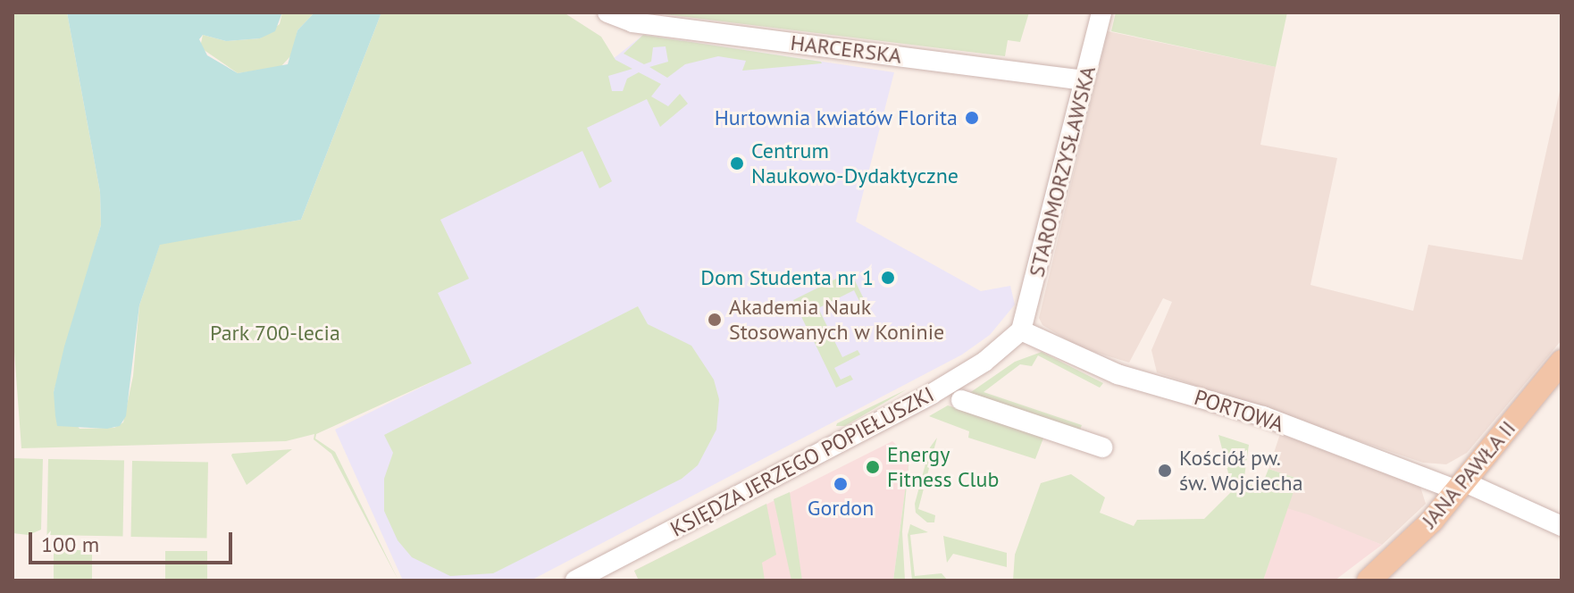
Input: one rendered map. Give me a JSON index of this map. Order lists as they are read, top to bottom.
{
  "streets": {
    "main road": ["JANA PAWŁA II"],
    "street": [
      "HARCERSKA",
      "STAROMORZYSŁAWSKA",
      "PORTOWA",
      "KSIĘDZA JERZEGO POPIEŁUSZKI"
    ]
  },
  "crossings": [
    ["HARCERSKA", "STAROMORZYSŁAWSKA"],
    ["STAROMORZYSŁAWSKA", "PORTOWA"],
    ["STAROMORZYSŁAWSKA", "KSIĘDZA JERZEGO POPIEŁUSZKI"],
    ["PORTOWA", "KSIĘDZA JERZEGO POPIEŁUSZKI"],
    ["PORTOWA", "JANA PAWŁA II"]
  ],
  "parks": ["Park 700-lecia"],
  "places": [
    "Hurtownia kwiatów Florita",
    "Centrum Naukowo-Dydaktyczne",
    "Dom Studenta nr 1",
    "Akademia Nauk Stosowanych w Koninie",
    "Energy Fitness Club",
    "Kościół pw. św. Wojciecha",
    "Gordon"
  ],
  "scale_bar": "100 m"
}
